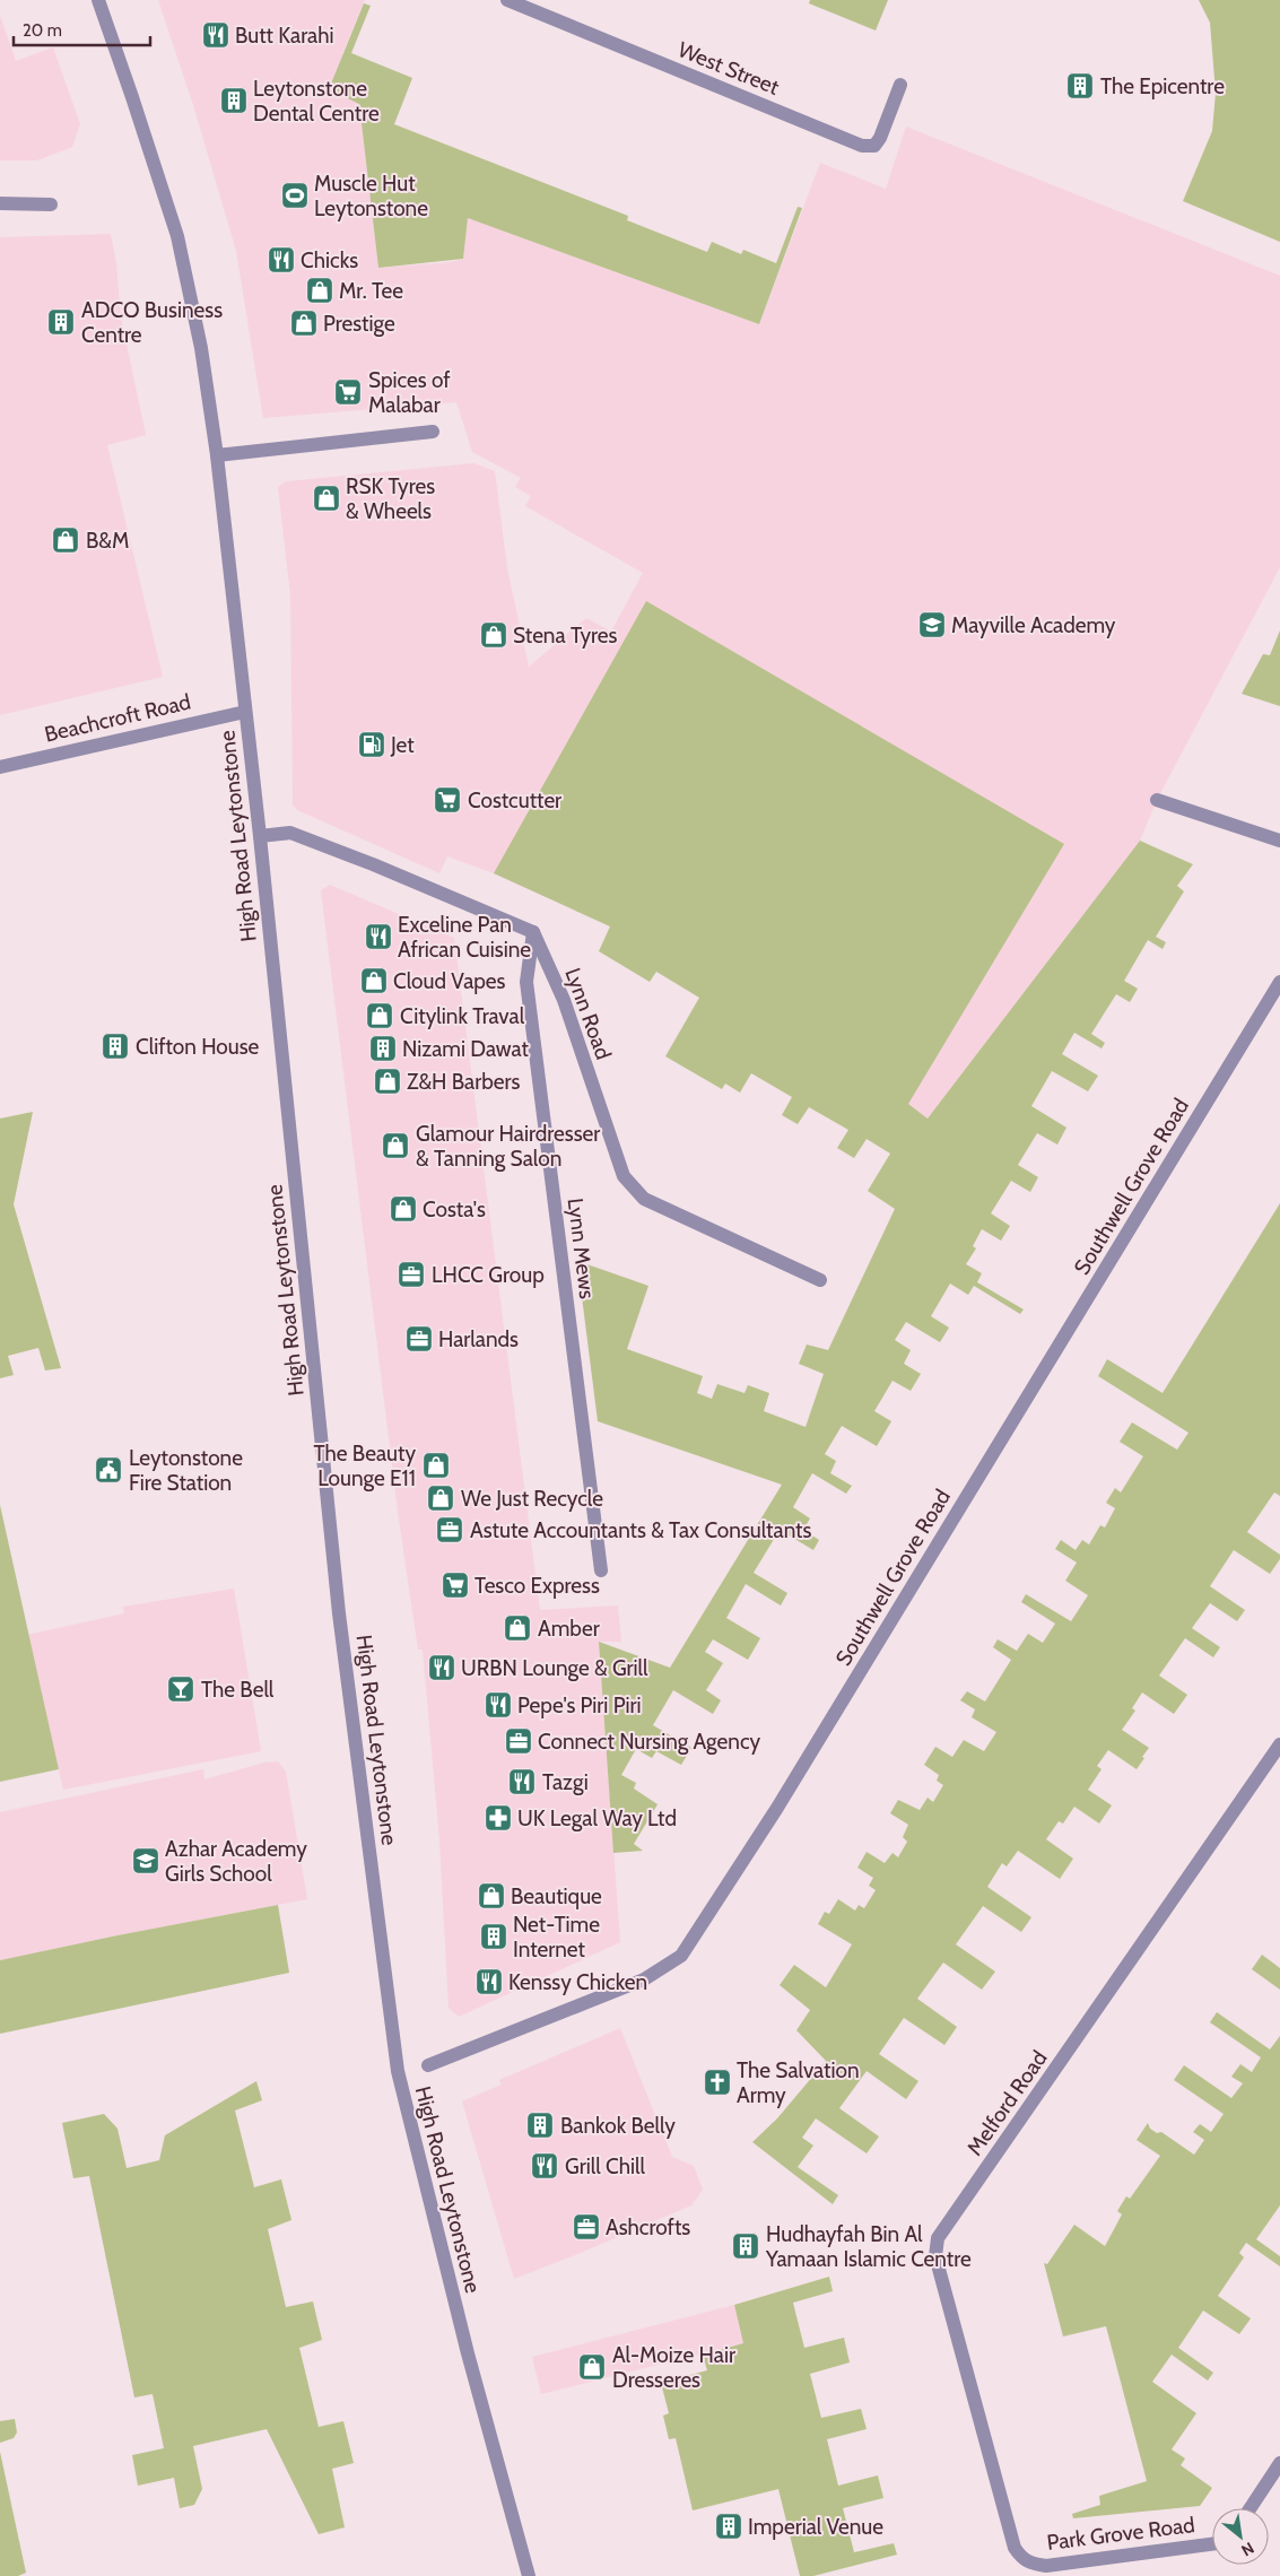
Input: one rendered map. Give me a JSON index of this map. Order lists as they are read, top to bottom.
{
  "streets": {
    "street": [
      "West Street",
      "Beachcroft Road",
      "High Road Leytonstone",
      "Lynn Road",
      "Southwell Grove Road",
      "Lynn Mews",
      "Melford Road",
      "Park Grove Road"
    ]
  },
  "crossings": [
    ["Beachcroft Road", "High Road Leytonstone"],
    ["Lynn Road", "Lynn Mews"],
    ["Melford Road", "Park Grove Road"]
  ],
  "places": {
    "restaurant": [
      "Butt Karahi",
      "Chicks",
      "Exceline Pan African Cuisine",
      "URBN Lounge & Grill",
      "Pepe's Piri Piri",
      "Tazgi",
      "Kenssy Chicken",
      "Grill Chill"
    ],
    "building": [
      "The Epicentre",
      "Leytonstone Dental Centre",
      "ADCO Business Centre",
      "Clifton House",
      "Nizami Dawat",
      "Net-Time Internet",
      "Bankok Belly",
      "Hudhayfah Bin Al Yamaan Islamic Centre",
      "Imperial Venue"
    ],
    "sports": ["Muscle Hut Leytonstone"],
    "shop": [
      "Mr. Tee",
      "Prestige",
      "RSK Tyres & Wheels",
      "B&M",
      "Stena Tyres",
      "Cloud Vapes",
      "Citylink Traval",
      "Z&H Barbers",
      "Glamour Hairdresser & Tanning Salon",
      "Costa's",
      "The Beauty Lounge E11",
      "We Just Recycle",
      "Amber",
      "Beautique",
      "Al-Moize Hair Dresseres"
    ],
    "supermarket": ["Spices of Malabar", "Costcutter", "Tesco Express"],
    "school or university": ["Mayville Academy", "Azhar Academy Girls School"],
    "fuel station": ["Jet"],
    "office": [
      "LHCC Group",
      "Harlands",
      "Astute Accountants & Tax Consultants",
      "Connect Nursing Agency",
      "Ashcrofts"
    ],
    "public building": ["Leytonstone Fire Station"],
    "bar": ["The Bell"],
    "pharmacy": ["UK Legal Way Ltd"],
    "church": ["The Salvation Army"]
  },
  "scale_bar": "20 m",
  "north": "bottom right"
}
